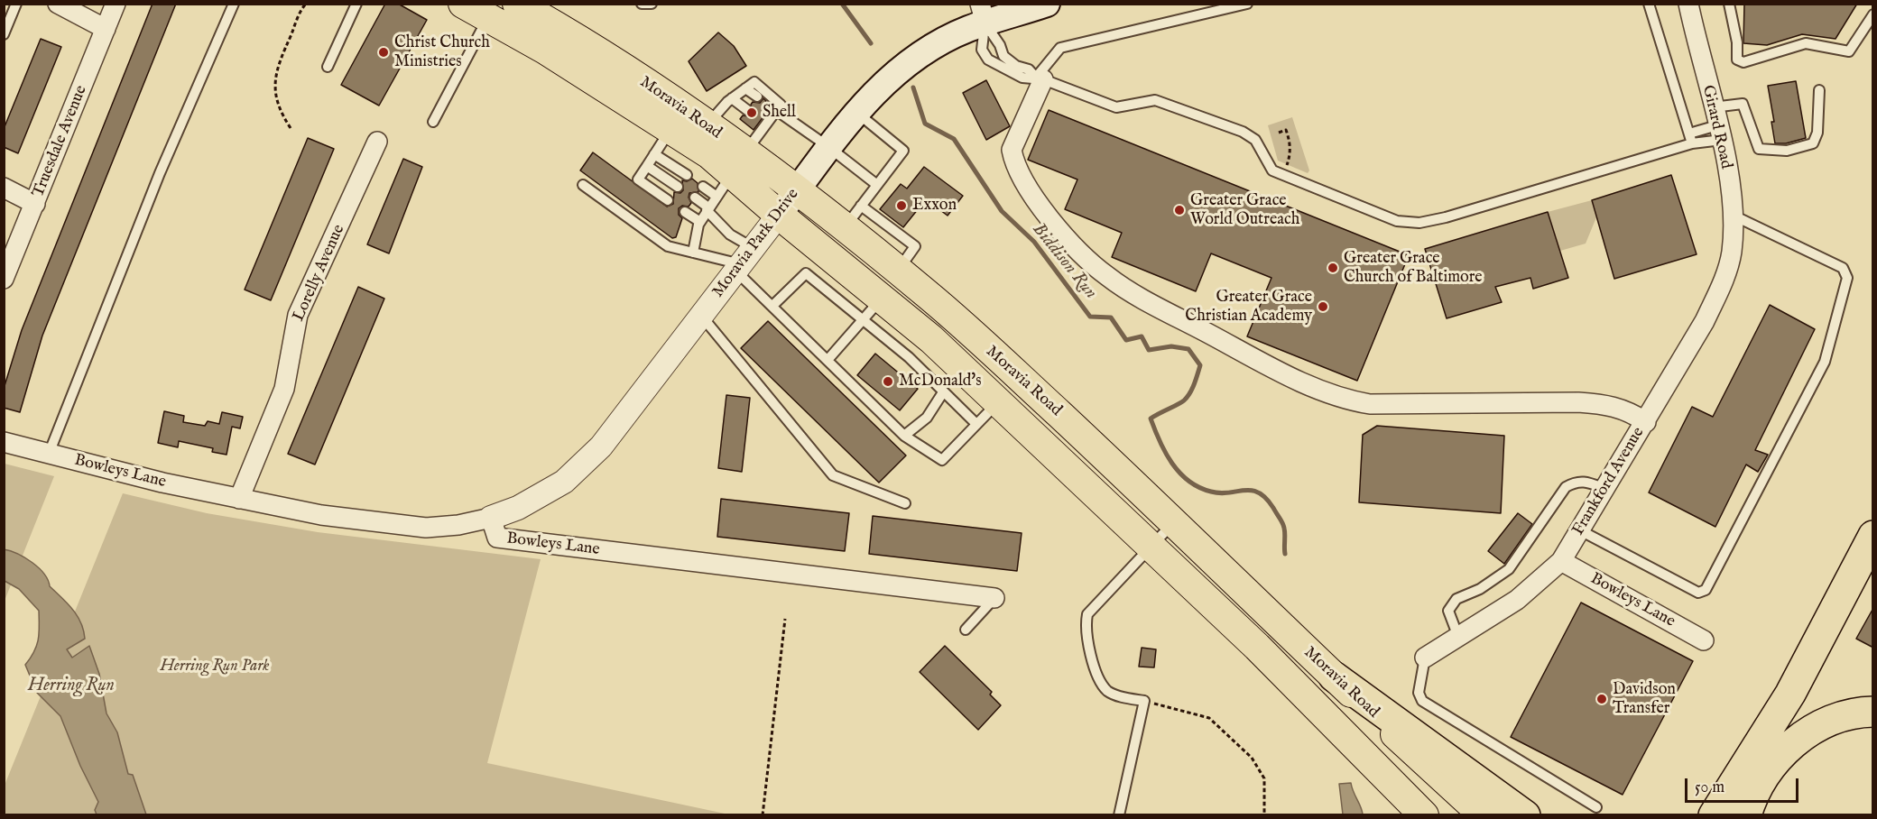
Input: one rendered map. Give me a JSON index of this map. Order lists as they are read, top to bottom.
{
  "streets": {
    "main road": ["Moravia Road", "Moravia Park Drive"],
    "street": [
      "Girard Road",
      "Truesdale Avenue",
      "Lorelly Avenue",
      "Bowleys Lane",
      "Frankford Avenue"
    ]
  },
  "crossings": [
    ["Moravia Road", "Moravia Park Drive"],
    ["Girard Road", "Frankford Avenue"],
    ["Moravia Park Drive", "Bowleys Lane"],
    ["Lorelly Avenue", "Bowleys Lane"],
    ["Bowleys Lane", "Frankford Avenue"]
  ],
  "water": ["Biddison Run", "Herring Run"],
  "parks": ["Herring Run Park"],
  "places": [
    "Christ Church Ministries",
    "Shell",
    "Exxon",
    "Greater Grace World Outreach",
    "Greater Grace Church of Baltimore",
    "Greater Grace Christian Academy",
    "McDonald's",
    "Davidson Transfer"
  ],
  "scale_bar": "50 m"
}
